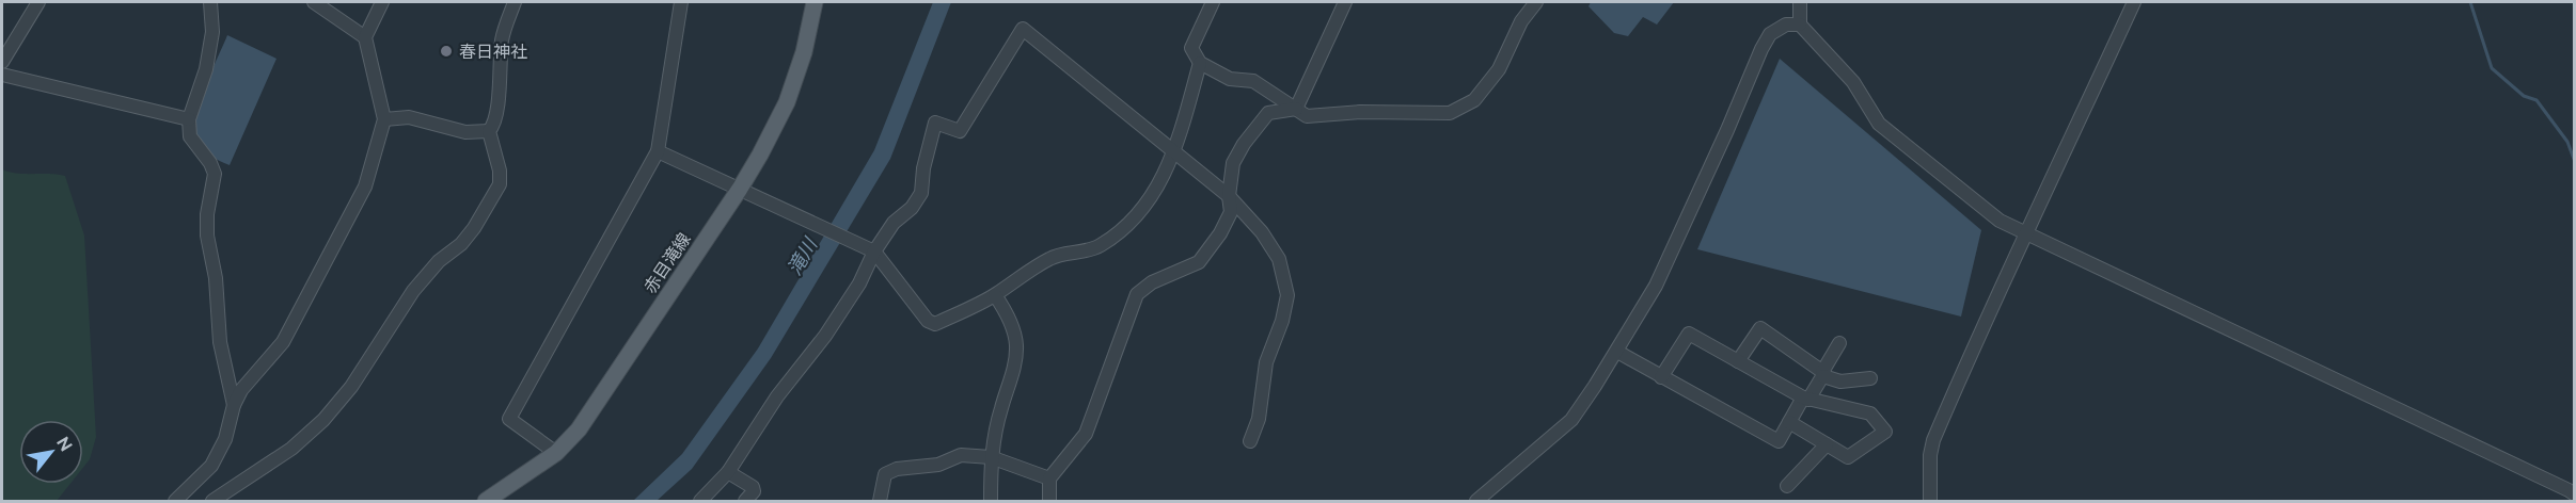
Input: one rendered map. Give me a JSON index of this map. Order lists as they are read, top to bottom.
{
  "streets": {
    "main road": ["赤目滝線"]
  },
  "water": ["滝川"],
  "places": ["春日神社"],
  "north": "top right"
}
